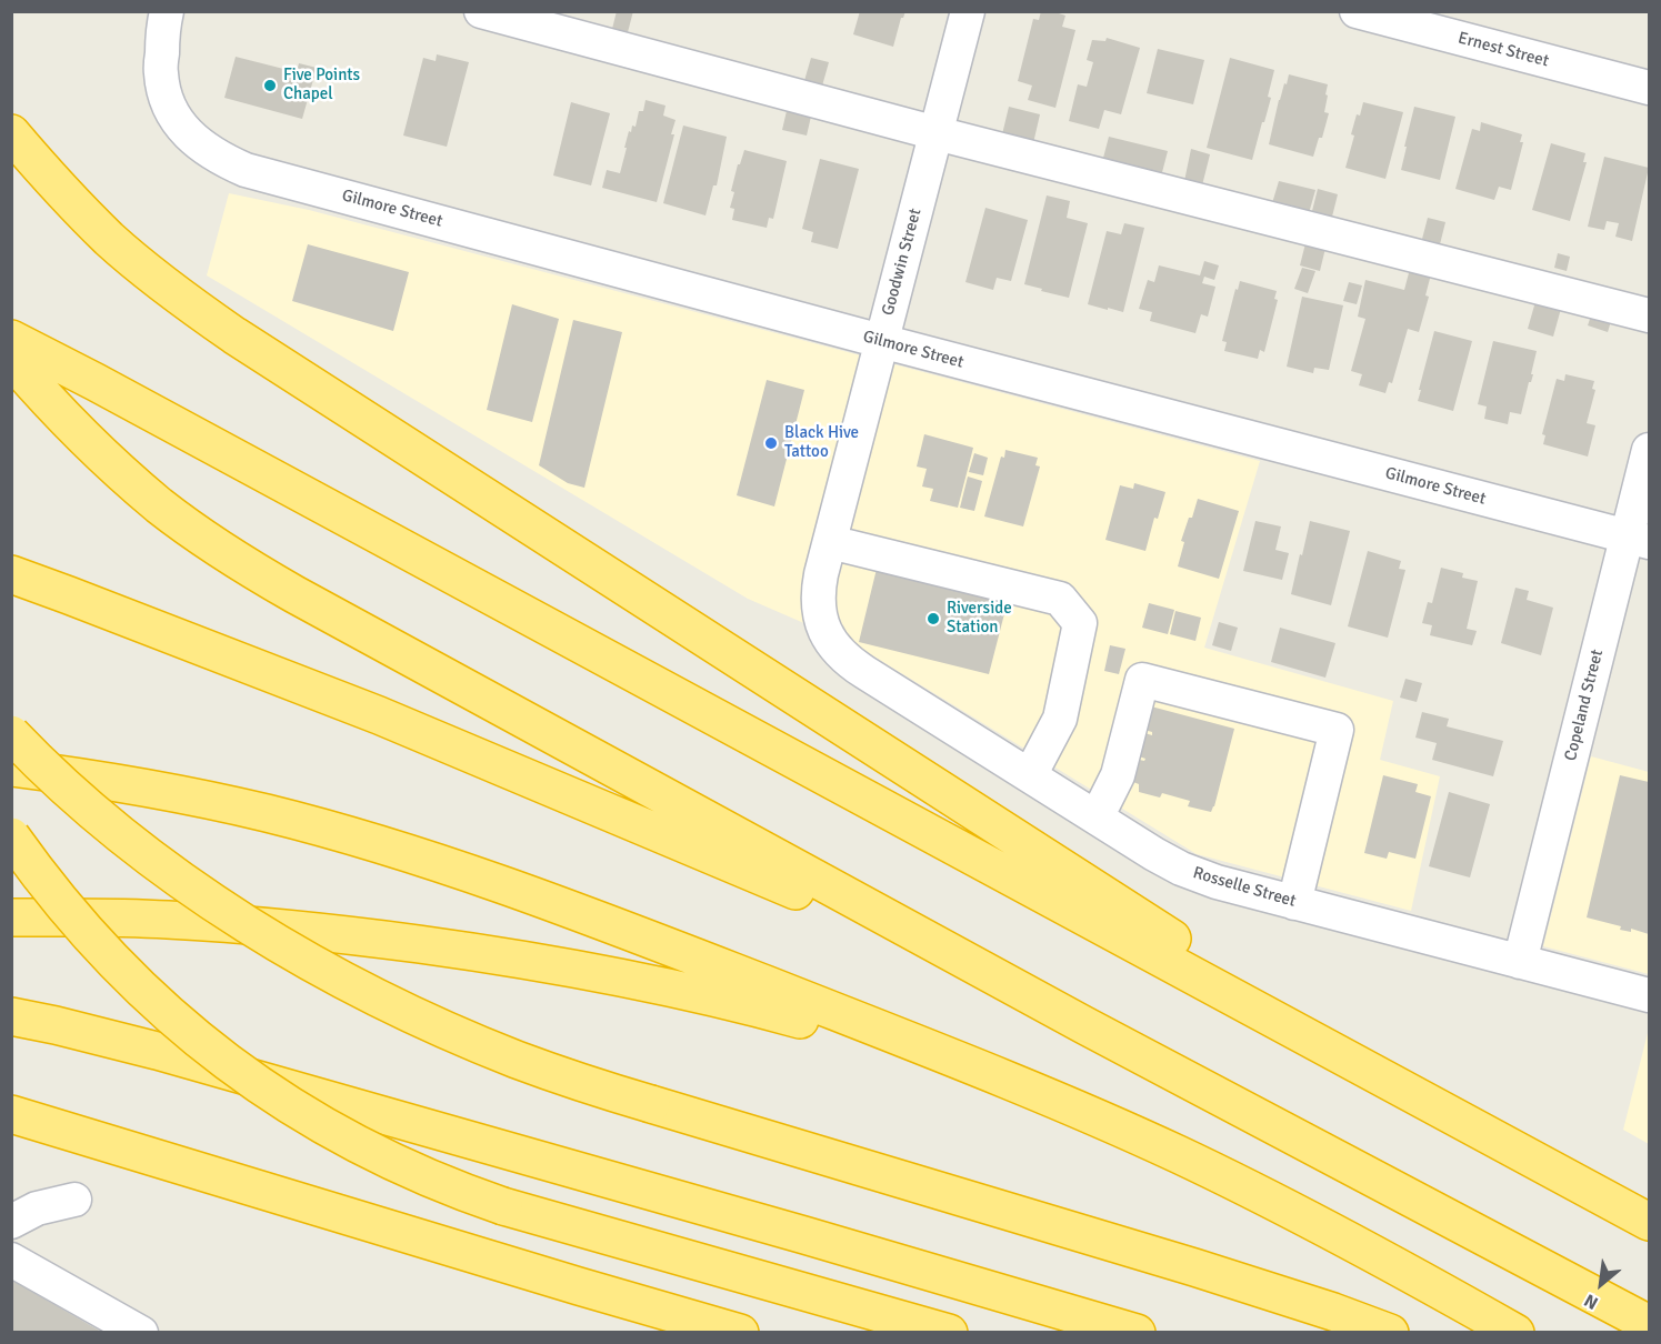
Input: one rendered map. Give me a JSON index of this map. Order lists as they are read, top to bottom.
{
  "streets": {
    "street": [
      "Ernest Street",
      "Gilmore Street",
      "Goodwin Street",
      "Copeland Street",
      "Rosselle Street"
    ]
  },
  "crossings": [
    ["Gilmore Street", "Goodwin Street"],
    ["Gilmore Street", "Copeland Street"],
    ["Goodwin Street", "Rosselle Street"],
    ["Copeland Street", "Rosselle Street"]
  ],
  "places": ["Five Points Chapel", "Black Hive Tattoo", "Riverside Station"],
  "north": "bottom left"
}
